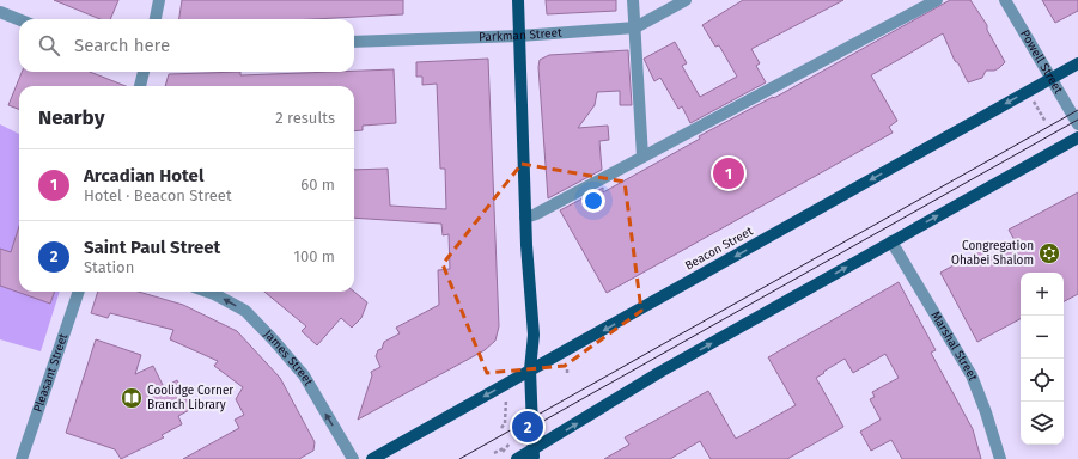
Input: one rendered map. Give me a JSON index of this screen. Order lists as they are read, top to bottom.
{
  "streets": {
    "main road": ["Beacon Street"],
    "street": [
      "Parkman Street",
      "Powell Street",
      "Marshal Street",
      "James Street",
      "Pleasant Street"
    ]
  },
  "crossings": [
    ["Powell Street", "Beacon Street"]
  ],
  "one_way": ["James Street"],
  "places": {
    "synagogue": ["Congregation Ohabei Shalom"],
    "library": ["Coolidge Corner Branch Library"]
  },
  "page": {
    "search": "Search here",
    "heading": ["Nearby", "2 results"],
    "list": [
      {
        "mark": "1",
        "name": "Arcadian Hotel",
        "note": "Hotel · Beacon Street",
        "value": "60 m"
      },
      {
        "mark": "2",
        "name": "Saint Paul Street",
        "note": "Station",
        "value": "100 m"
      }
    ],
    "pins": ["1", "2"],
    "map_buttons": ["+", "−"]
  }
}
